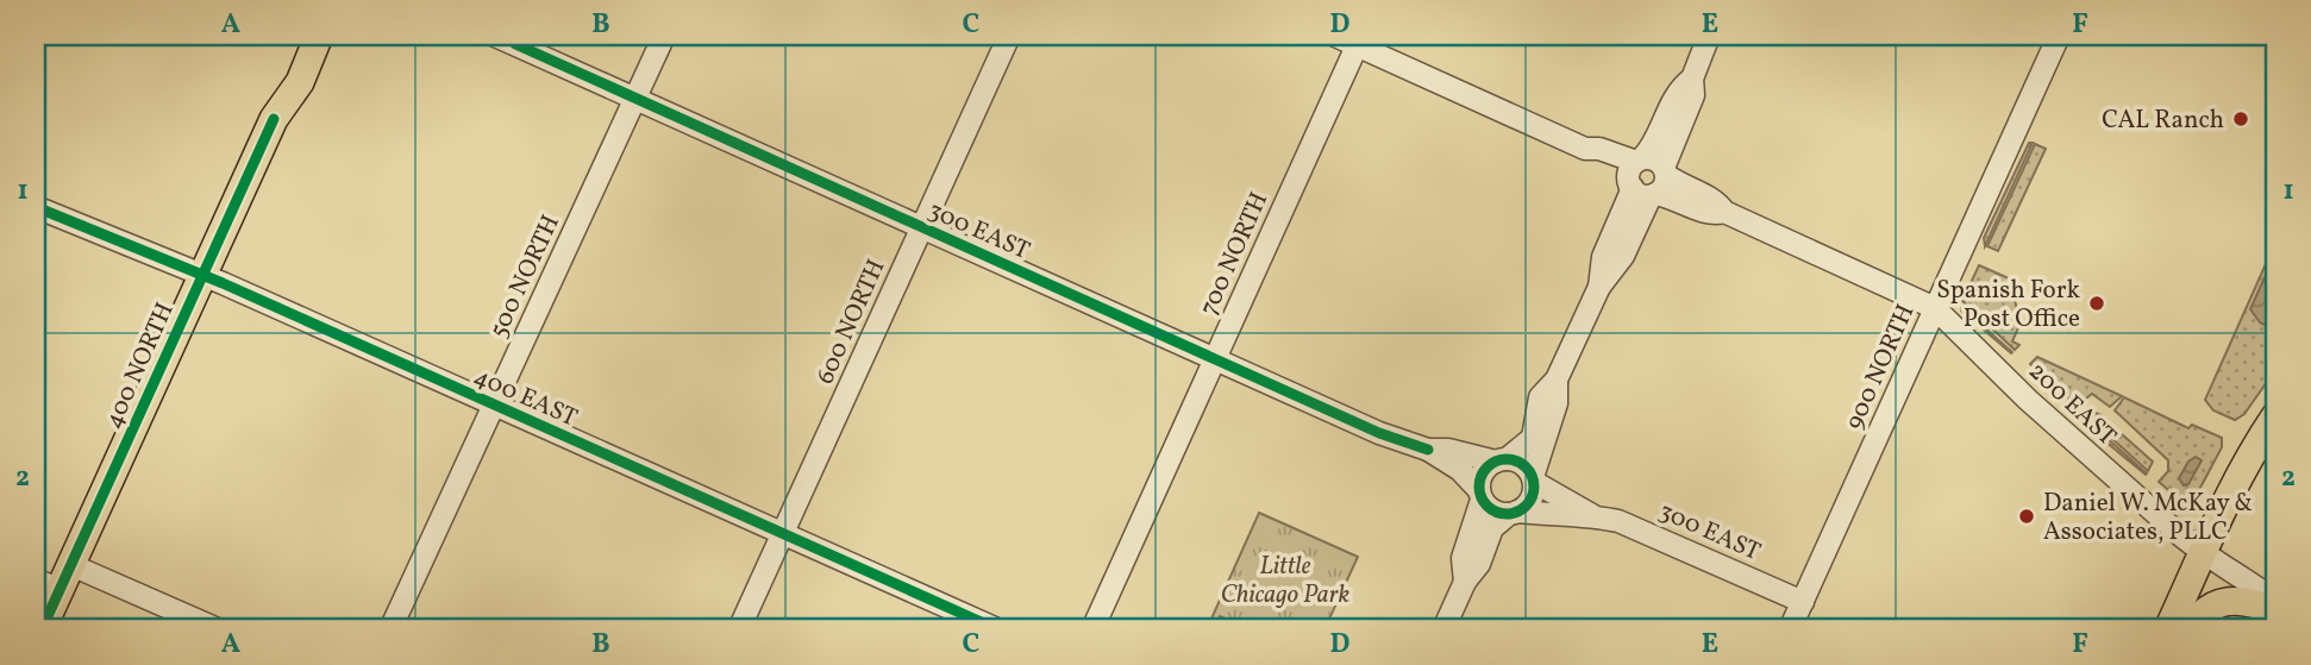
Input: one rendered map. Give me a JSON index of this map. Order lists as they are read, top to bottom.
{
  "streets": {
    "main road": ["400 NORTH"],
    "street": [
      "300 EAST",
      "700 NORTH",
      "500 NORTH",
      "600 NORTH",
      "900 NORTH",
      "400 EAST",
      "200 EAST"
    ]
  },
  "crossings": [
    ["300 EAST", "700 NORTH"],
    ["300 EAST", "500 NORTH"],
    ["300 EAST", "600 NORTH"],
    ["300 EAST", "900 NORTH"],
    ["700 NORTH", "200 EAST"],
    ["500 NORTH", "400 EAST"],
    ["600 NORTH", "400 EAST"],
    ["400 NORTH", "400 EAST"],
    ["900 NORTH", "200 EAST"]
  ],
  "parks": ["Little Chicago Park"],
  "places": ["CAL Ranch", "Spanish Fork Post Office", "Daniel W. McKay & Associates, PLLC"],
  "grid": {
    "columns": [
      "A",
      "B",
      "C",
      "D",
      "E",
      "F"
    ],
    "rows": ["1", "2"]
  }
}
